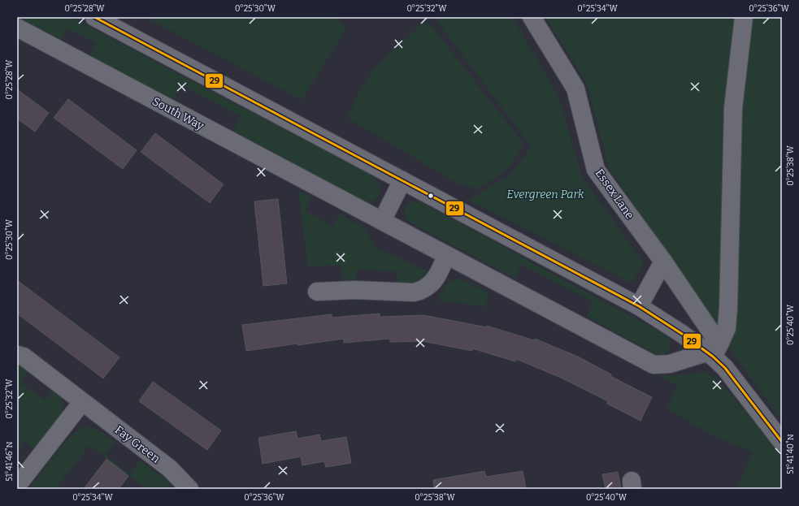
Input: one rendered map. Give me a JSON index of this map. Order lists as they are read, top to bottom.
{
  "streets": {
    "street": ["South Way", "Essex Lane", "Fay Green"]
  },
  "crossings": [
    ["South Way", "Essex Lane"]
  ],
  "parks": ["Evergreen Park"],
  "lines": ["transit line 29"],
  "coordinates": [
    "0°25'28\"W",
    "0°25'30\"W",
    "0°25'32\"W",
    "0°25'34\"W",
    "0°25'36\"W",
    "0°25'38\"W",
    "0°25'40\"W",
    "51°41'40\"N",
    "51°41'46\"N"
  ]
}
